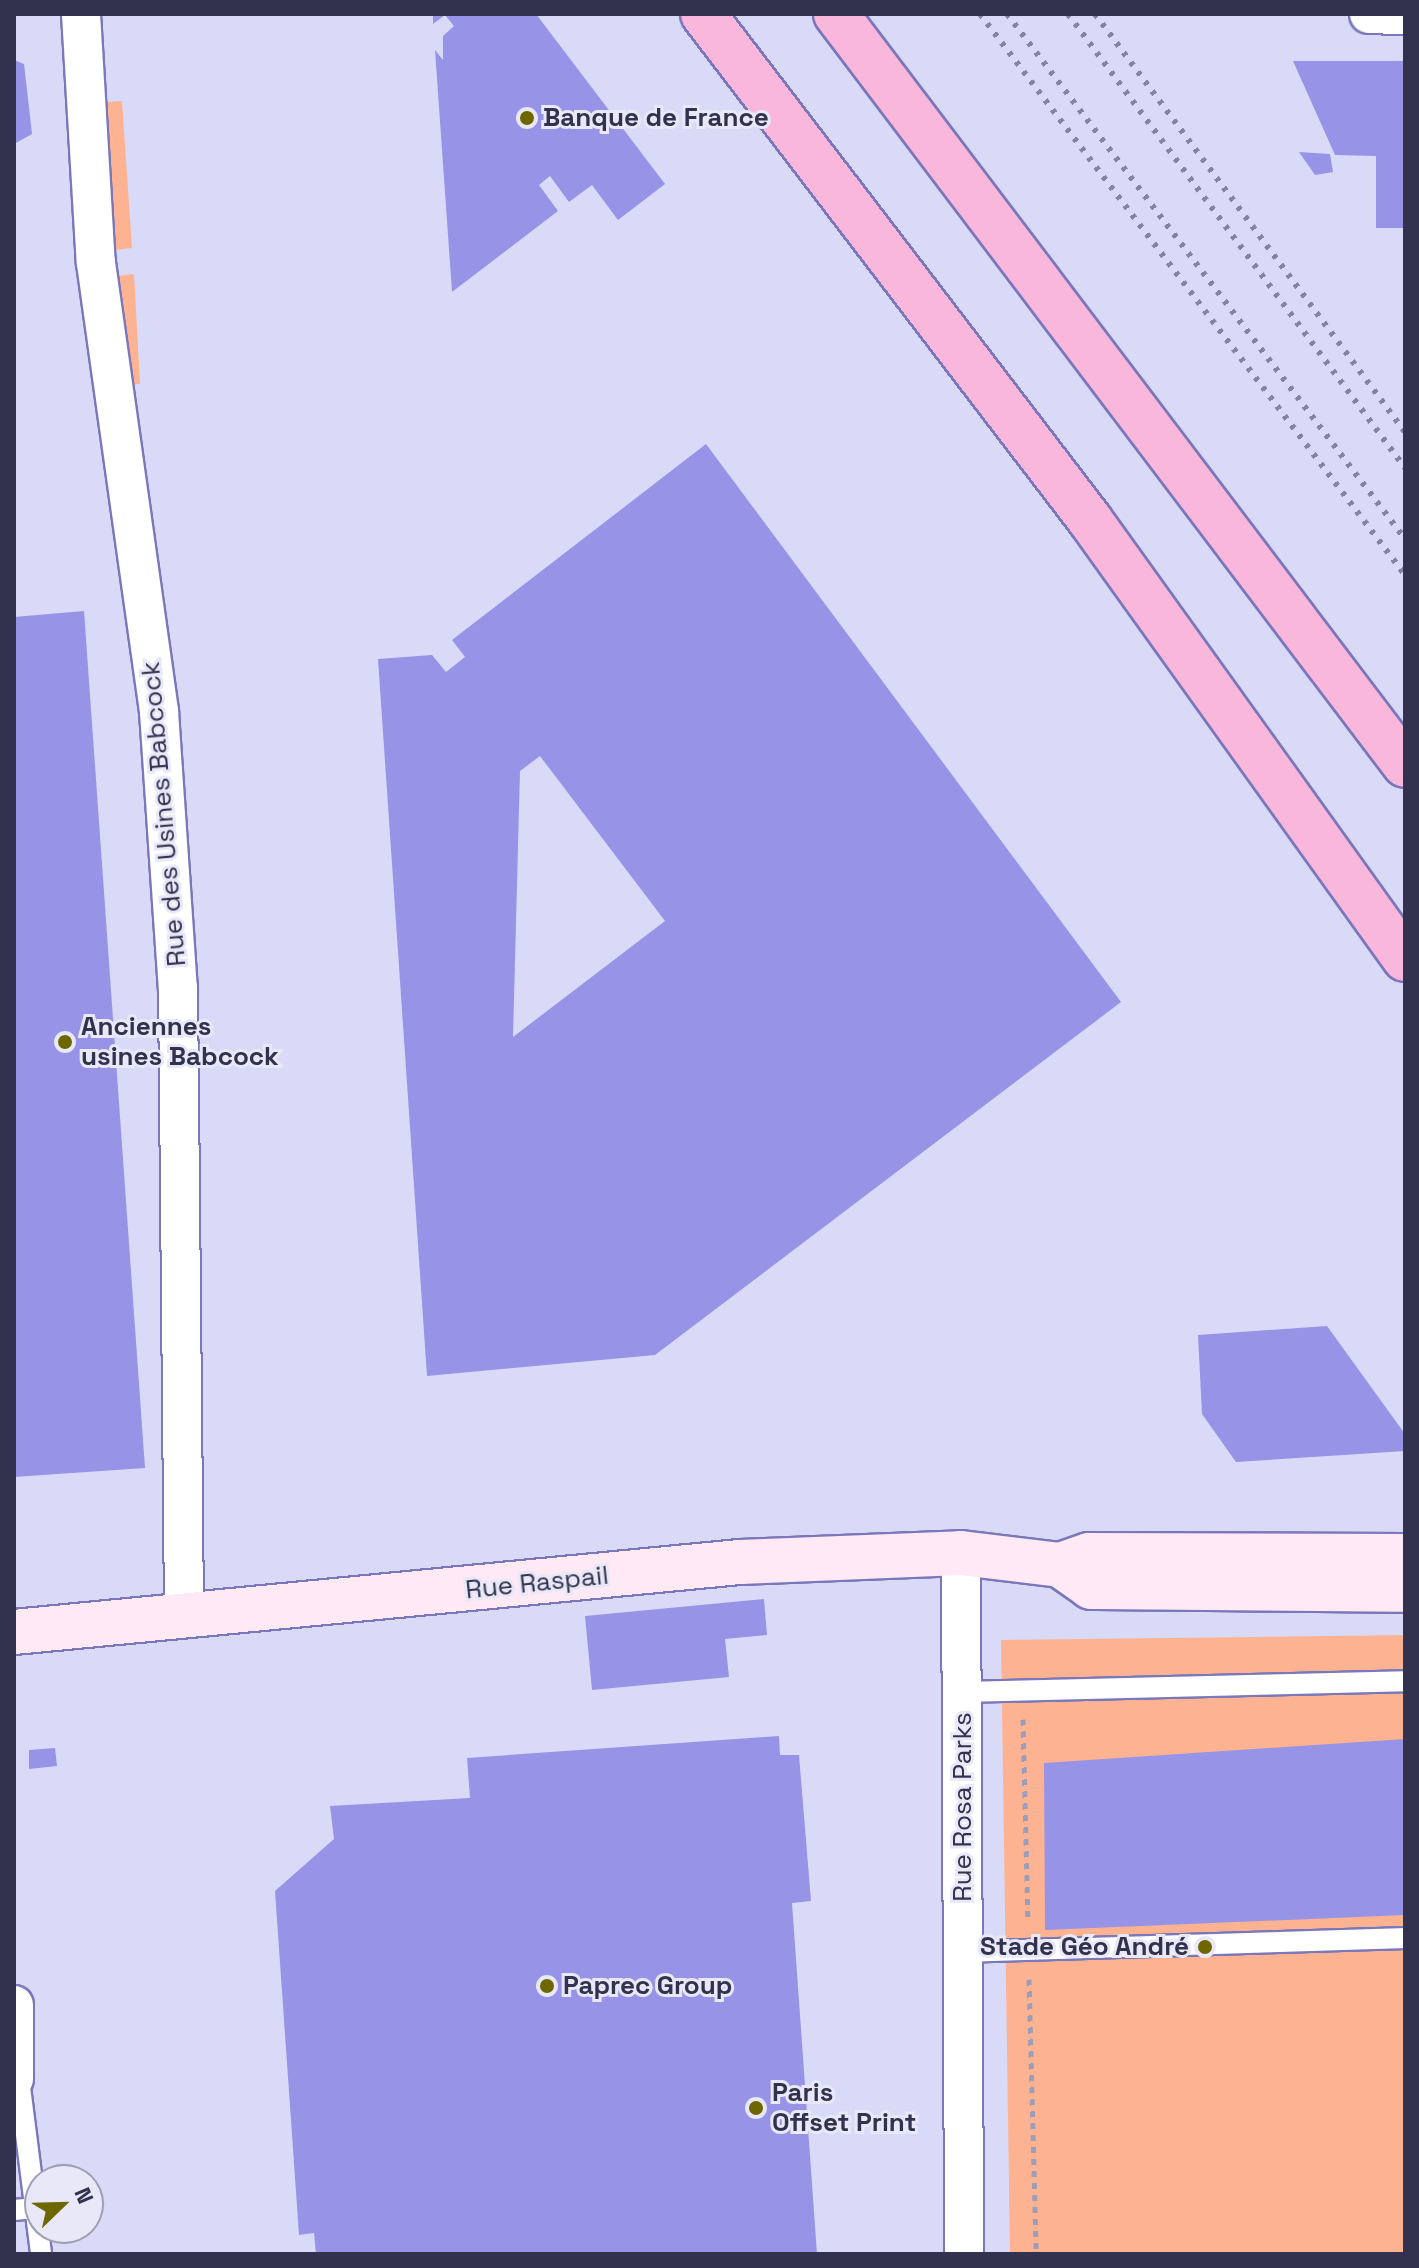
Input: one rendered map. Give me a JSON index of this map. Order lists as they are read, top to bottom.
{
  "streets": {
    "street": ["Rue des Usines Babcock", "Rue Raspail", "Rue Rosa Parks"]
  },
  "crossings": [
    ["Rue des Usines Babcock", "Rue Raspail"],
    ["Rue Raspail", "Rue Rosa Parks"]
  ],
  "places": [
    "Banque de France",
    "Anciennes usines Babcock",
    "Stade Géo André",
    "Paprec Group",
    "Paris Offset Print"
  ],
  "north": "top right"
}
